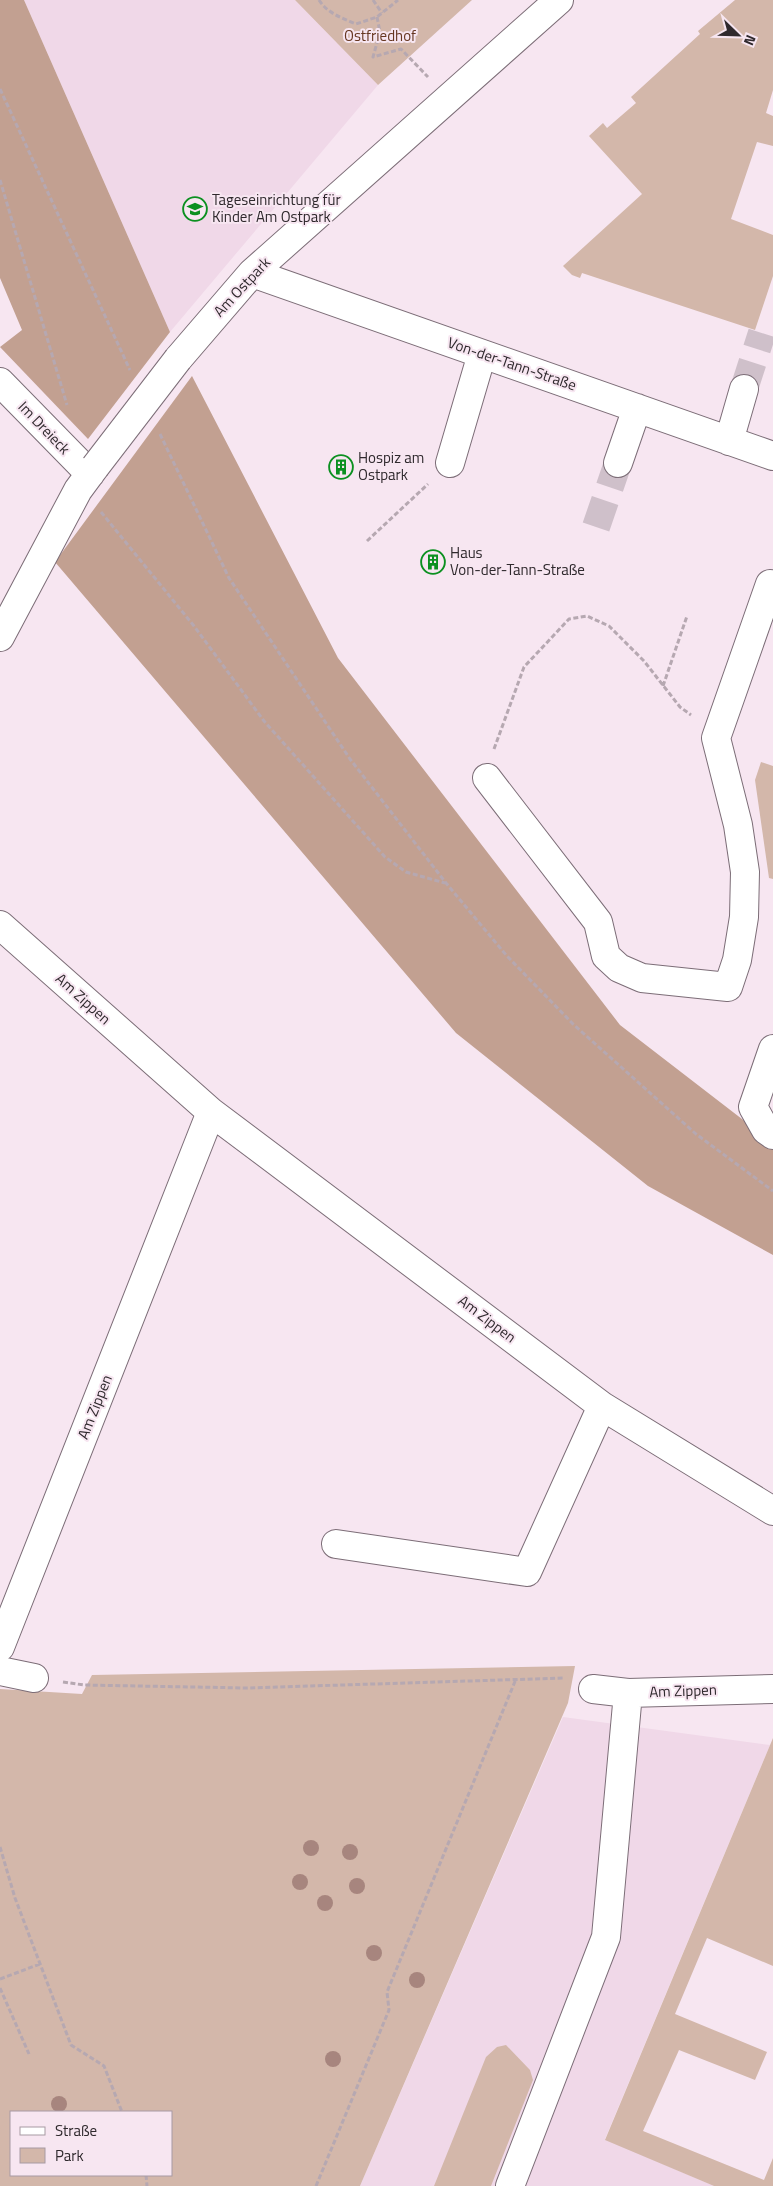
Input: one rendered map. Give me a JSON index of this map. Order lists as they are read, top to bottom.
{
  "streets": {
    "street": [
      "Am Ostpark",
      "Von-der-Tann-Straße",
      "Im Dreieck",
      "Am Zippen"
    ]
  },
  "crossings": [
    ["Am Ostpark", "Von-der-Tann-Straße"],
    ["Am Ostpark", "Im Dreieck"]
  ],
  "parks": ["Ostfriedhof"],
  "places": {
    "school or university": ["Tageseinrichtung für Kinder Am Ostpark"],
    "building": ["Hospiz am Ostpark", "Haus Von-der-Tann-Straße"]
  },
  "legend": ["Straße", "Park"],
  "north": "bottom right"
}
